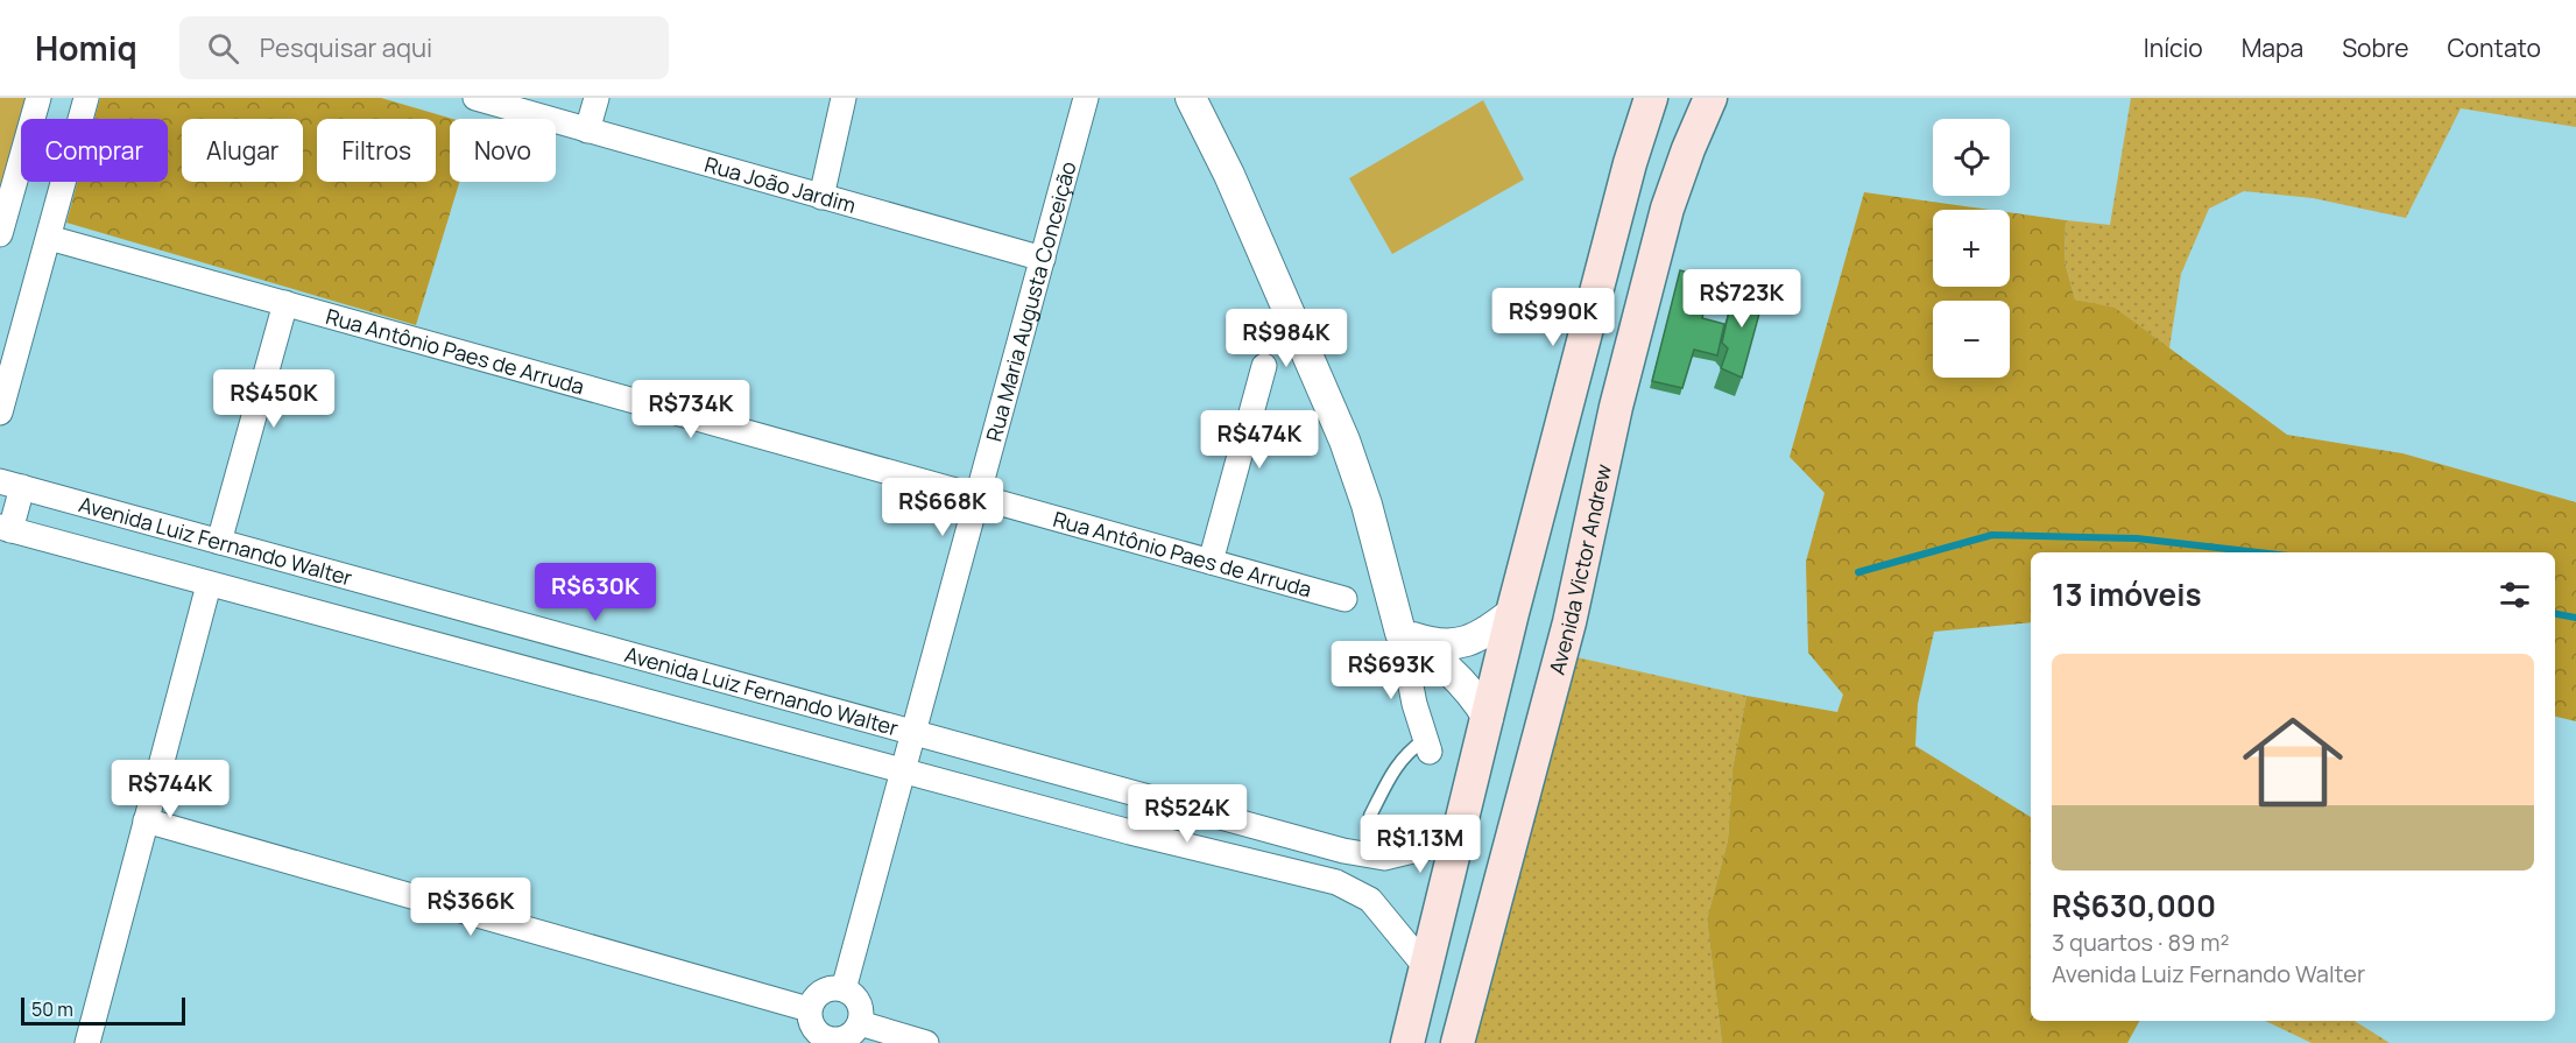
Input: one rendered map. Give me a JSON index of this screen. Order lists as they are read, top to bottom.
{
  "streets": {
    "main road": ["Avenida Victor Andrew"],
    "street": [
      "Rua João Jardim",
      "Rua Maria Augusta Conceição",
      "Rua Antônio Paes de Arruda",
      "Avenida Luiz Fernando Walter"
    ]
  },
  "crossings": [
    ["Rua João Jardim", "Rua Maria Augusta Conceição"],
    ["Rua Maria Augusta Conceição", "Rua Antônio Paes de Arruda"],
    ["Rua Maria Augusta Conceição", "Avenida Luiz Fernando Walter"]
  ],
  "scale_bar": "50 m",
  "page": {
    "header": "Homiq",
    "search": "Pesquisar aqui",
    "nav": [
      "Início",
      "Mapa",
      "Sobre",
      "Contato"
    ],
    "map_buttons": ["+", "−"],
    "chip": [
      "Comprar",
      "Alugar",
      "Filtros",
      "Novo"
    ],
    "price": [
      "R$723K",
      "R$990K",
      "R$984K",
      "R$450K",
      "R$734K",
      "R$474K",
      "R$668K",
      "R$630K",
      "R$693K",
      "R$744K",
      "R$524K",
      "R$1.13M",
      "R$366K"
    ],
    "heading": "13 imóveis",
    "list": [
      {
        "name": "R$630,000",
        "note": "3 quartos · 89 m² · Avenida Luiz Fernando Walter"
      }
    ],
    "scale": "50 m"
  }
}
